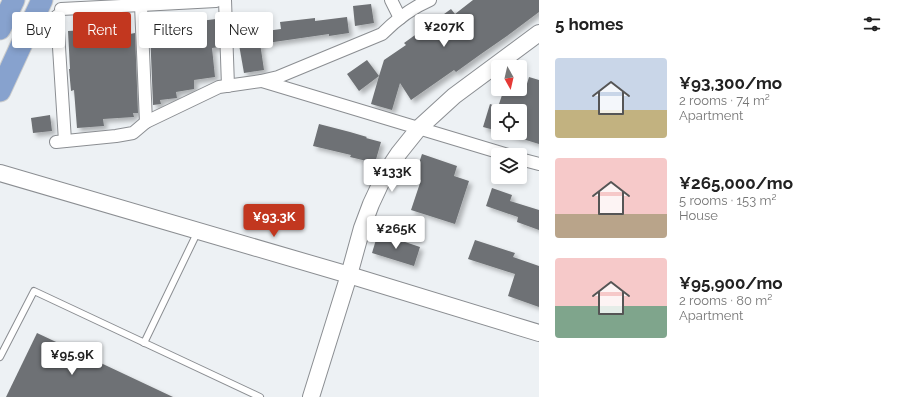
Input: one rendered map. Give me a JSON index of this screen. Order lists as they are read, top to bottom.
{
  "north": "bottom",
  "page": {
    "heading": "5 homes",
    "chip": [
      "Buy",
      "Rent",
      "Filters",
      "New"
    ],
    "price": [
      "¥207K",
      "¥133K",
      "¥93.3K",
      "¥265K",
      "¥95.9K"
    ],
    "list": [
      {
        "name": "¥93,300/mo",
        "note": "2 rooms · 74 m² · Apartment"
      },
      {
        "name": "¥265,000/mo",
        "note": "5 rooms · 153 m² · House"
      },
      {
        "name": "¥95,900/mo",
        "note": "2 rooms · 80 m² · Apartment"
      }
    ]
  }
}
